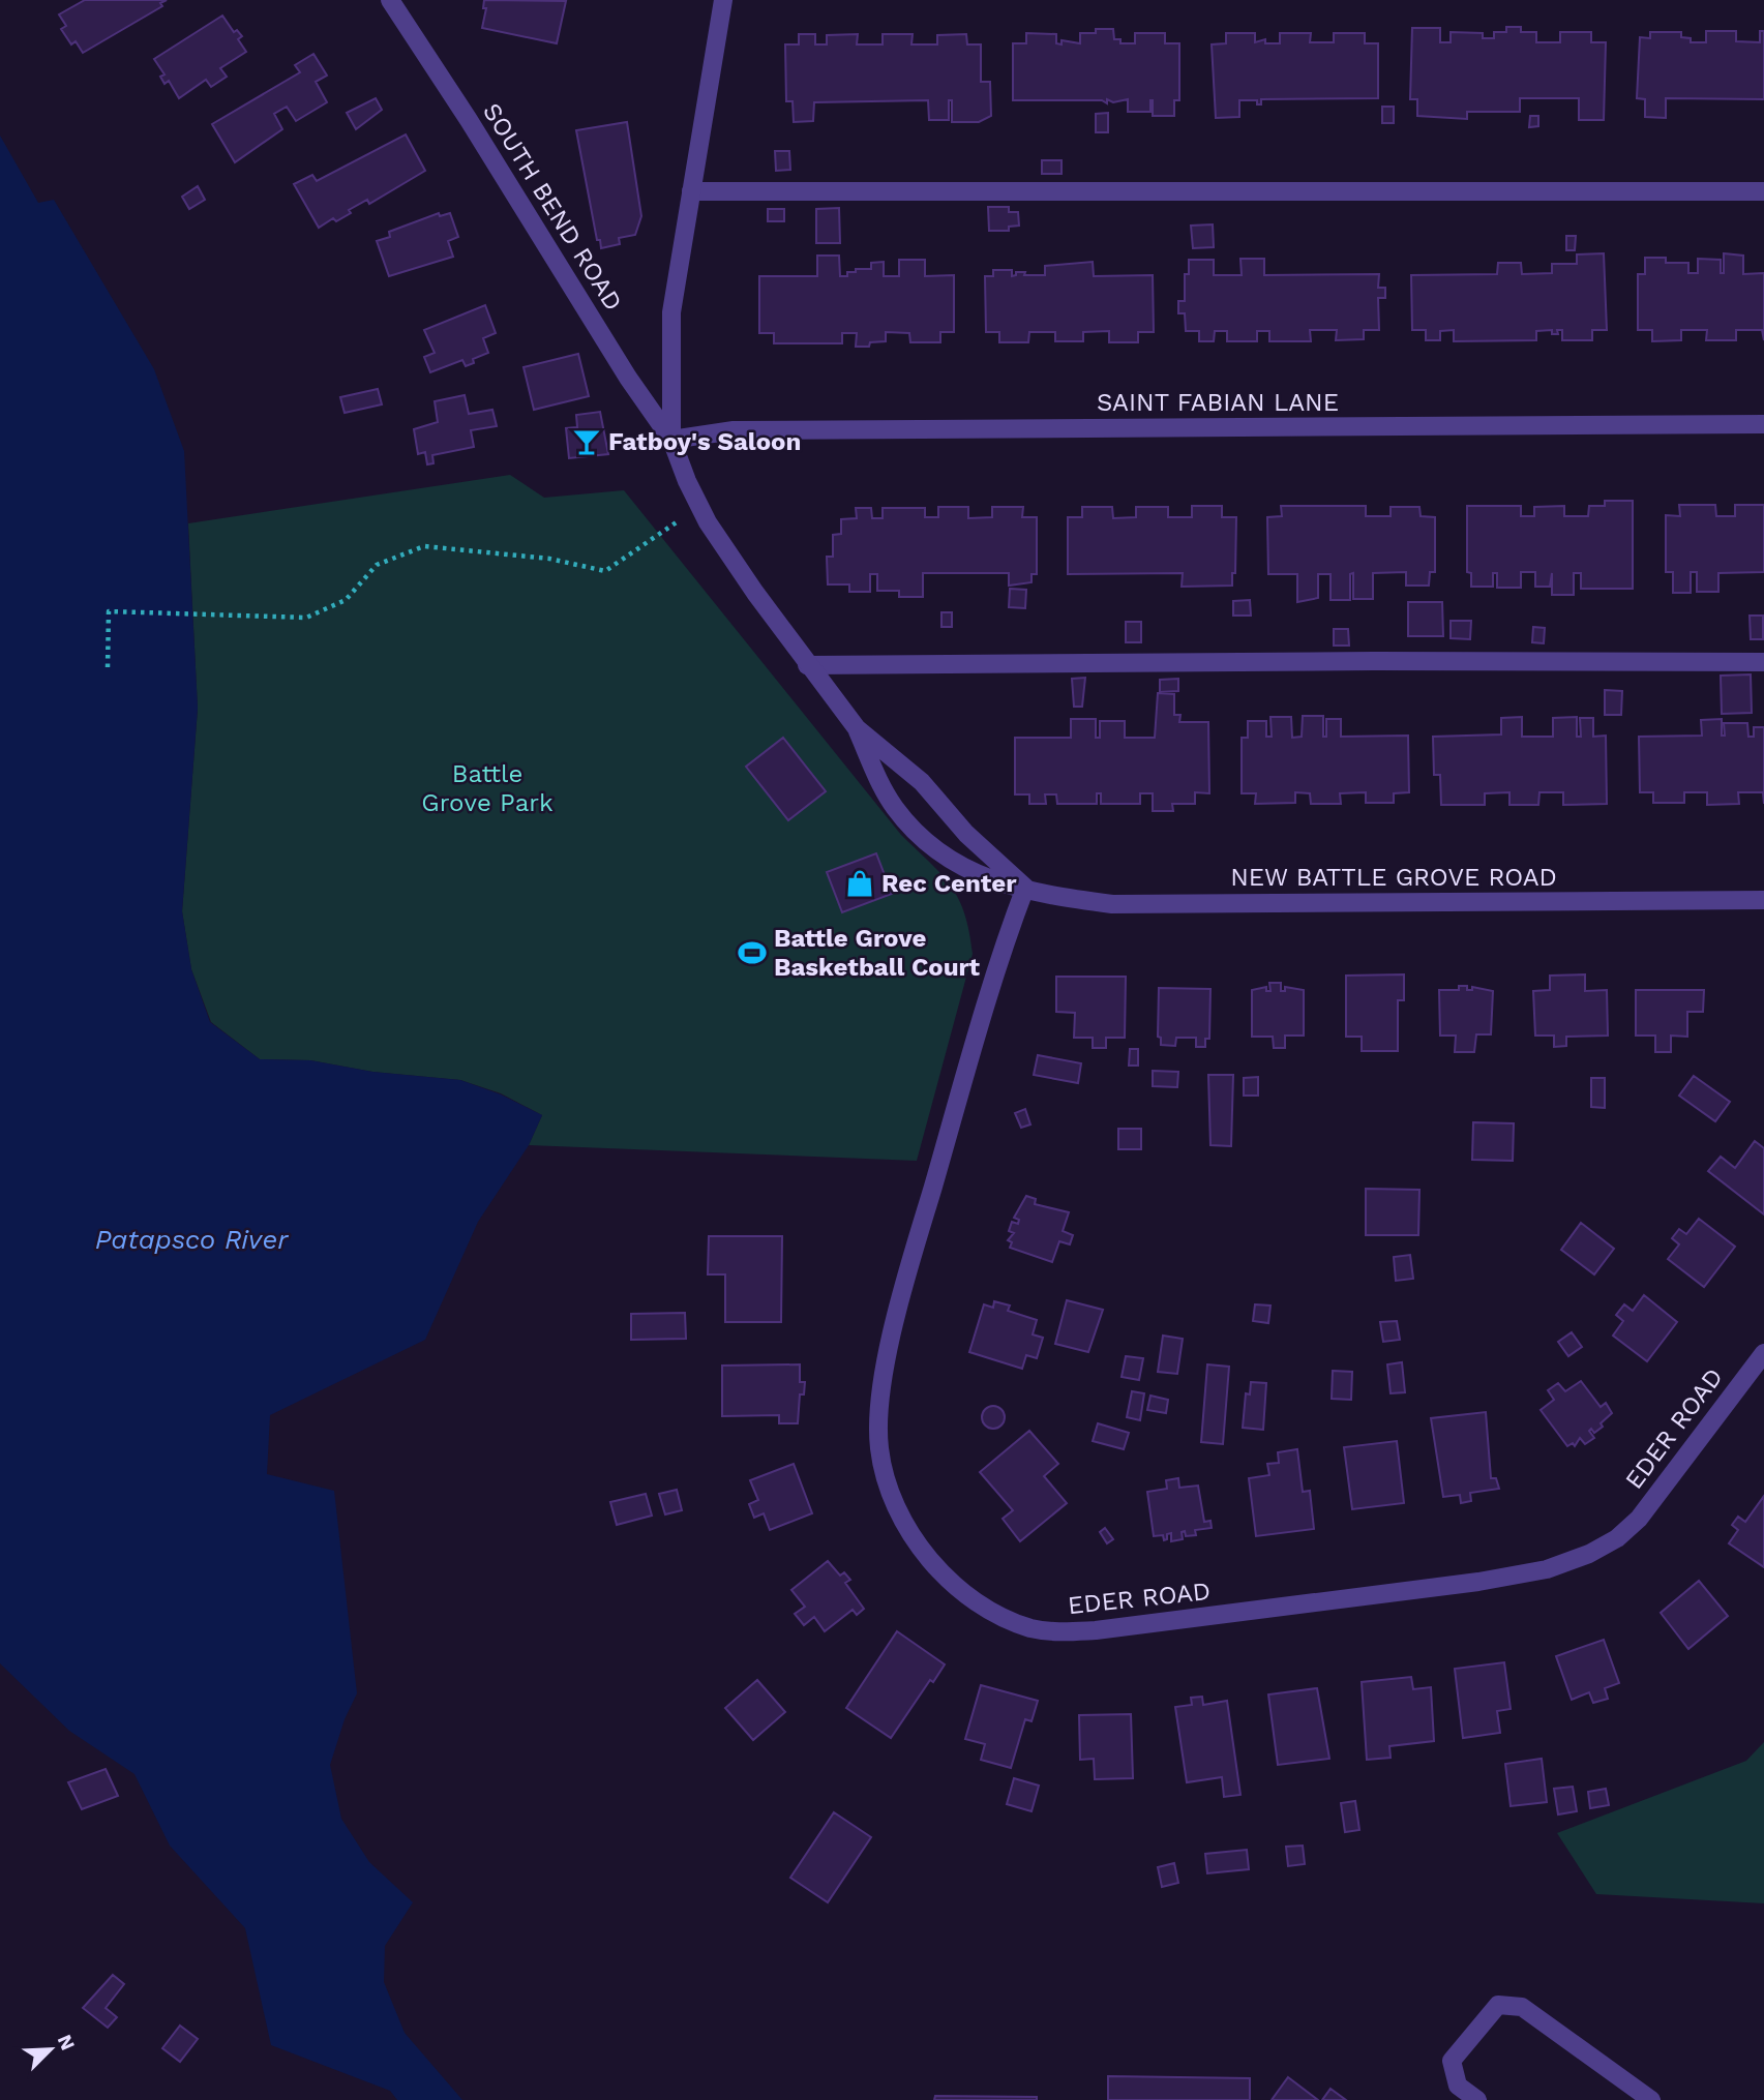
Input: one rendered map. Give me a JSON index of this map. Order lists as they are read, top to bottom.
{
  "streets": {
    "street": [
      "SOUTH BEND ROAD",
      "SAINT FABIAN LANE",
      "NEW BATTLE GROVE ROAD",
      "EDER ROAD"
    ]
  },
  "crossings": [
    ["SOUTH BEND ROAD", "SAINT FABIAN LANE"],
    ["SOUTH BEND ROAD", "NEW BATTLE GROVE ROAD"],
    ["SAINT FABIAN LANE", "NEW BATTLE GROVE ROAD"],
    ["NEW BATTLE GROVE ROAD", "EDER ROAD"]
  ],
  "water": ["Patapsco River"],
  "parks": ["Battle Grove Park"],
  "places": {
    "bar": ["Fatboy's Saloon"],
    "shop": ["Rec Center"],
    "sports": ["Battle Grove Basketball Court"]
  },
  "north": "top right"
}
